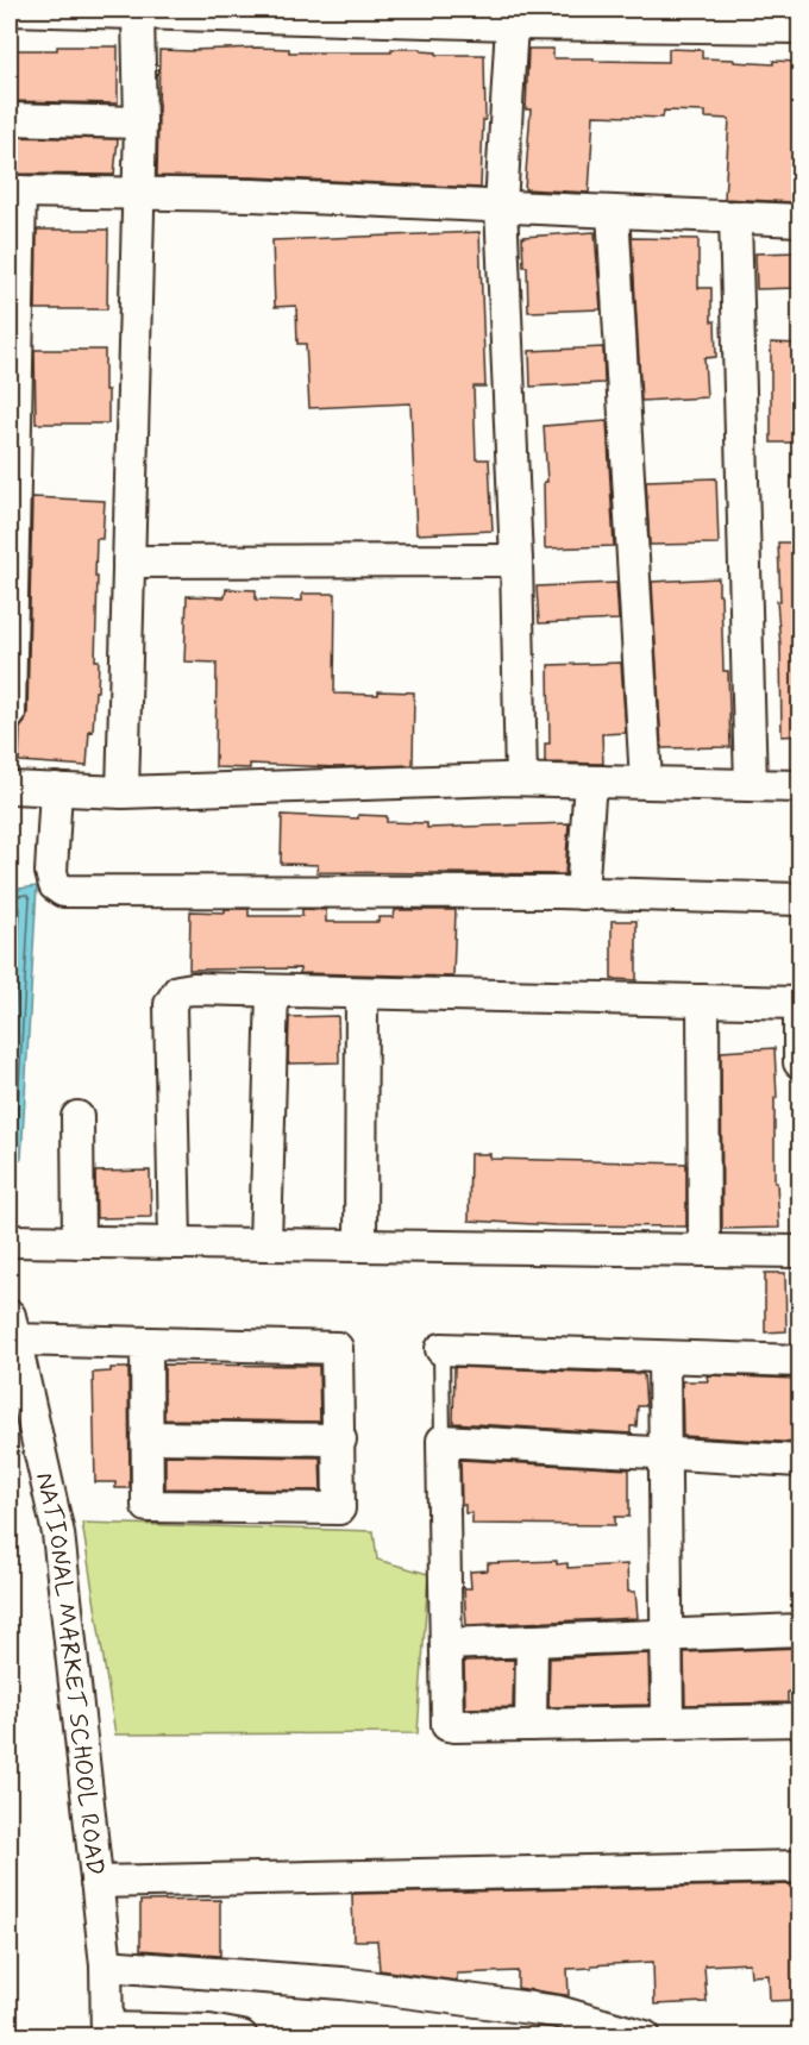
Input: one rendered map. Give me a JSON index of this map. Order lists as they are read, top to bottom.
{
  "streets": {
    "street": ["NATIONAL MARKET SCHOOL ROAD"]
  }
}
